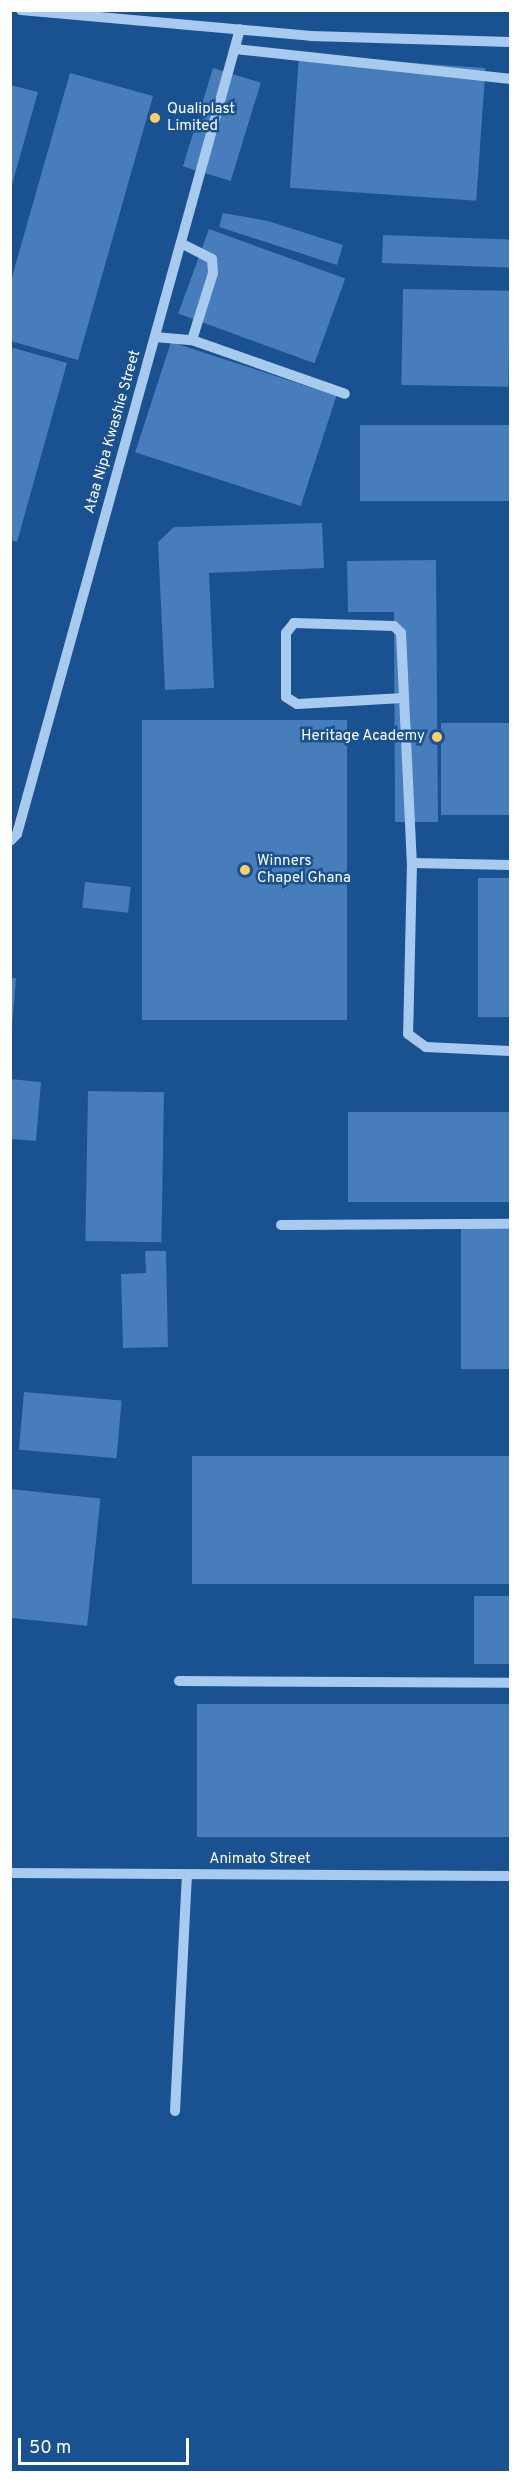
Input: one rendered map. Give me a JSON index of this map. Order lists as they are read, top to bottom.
{
  "streets": {
    "street": ["Ataa Nipa Kwashie Street", "Animato Street"]
  },
  "places": ["Qualiplast Limited", "Heritage Academy", "Winners Chapel Ghana"],
  "scale_bar": "50 m"
}
